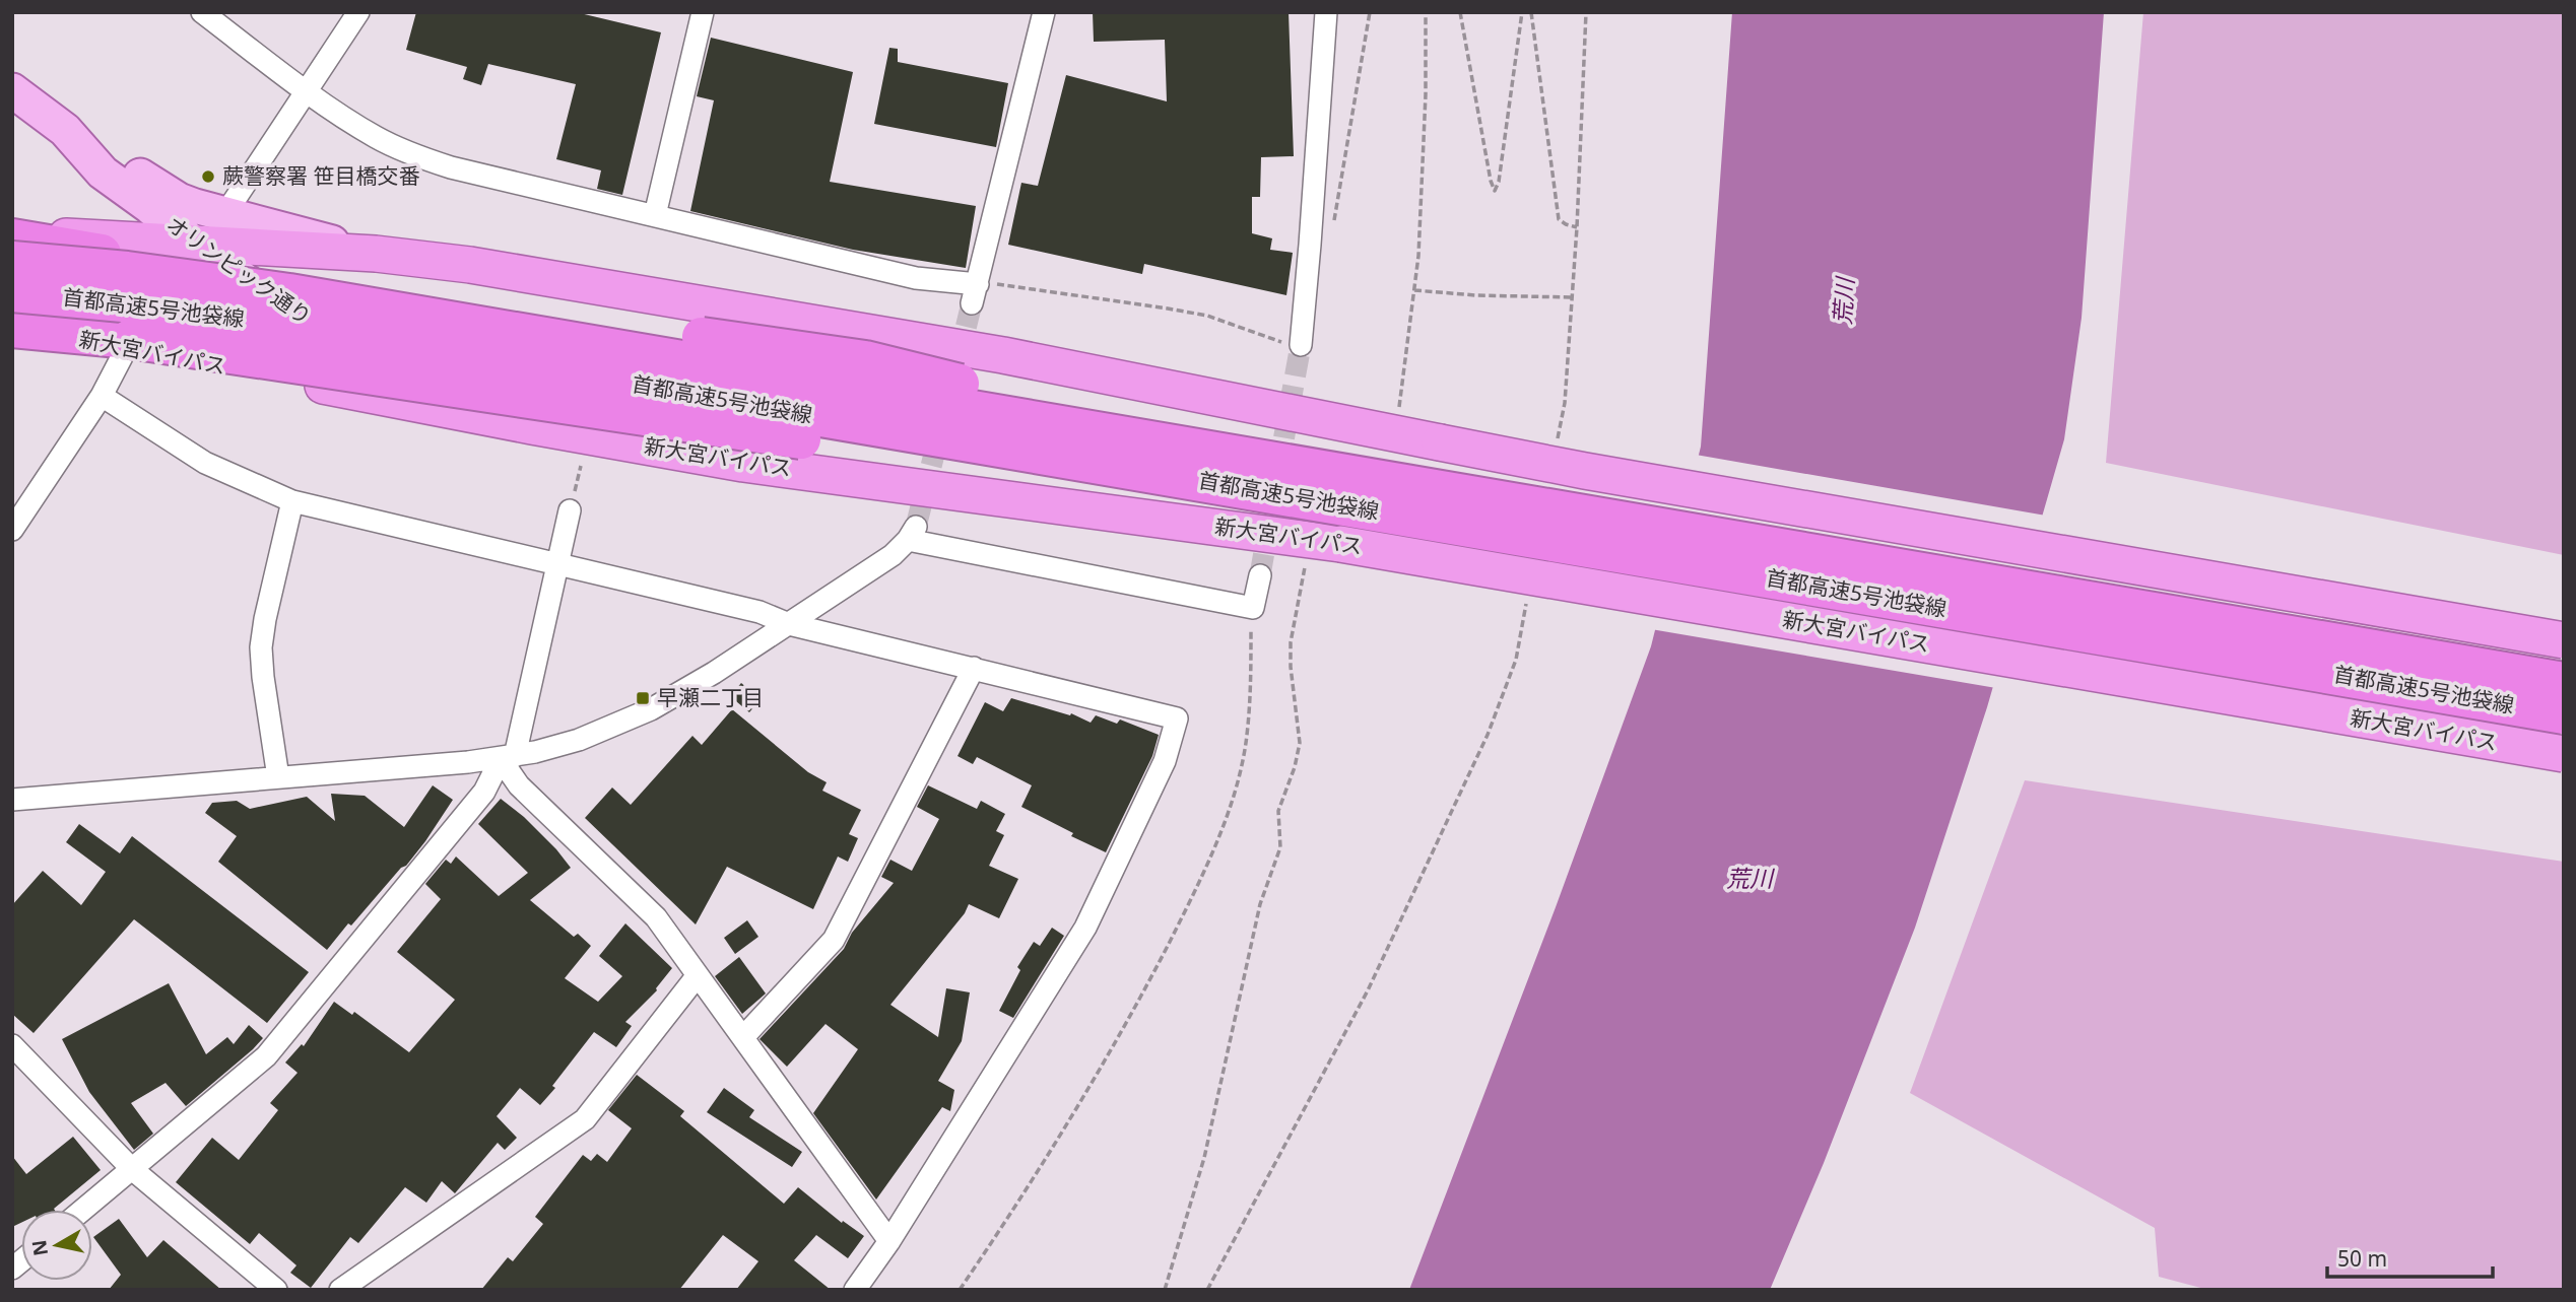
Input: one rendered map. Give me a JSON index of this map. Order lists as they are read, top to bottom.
{
  "streets": {
    "highway": ["首都高速5号池袋線", "新大宮バイパス"],
    "main road": ["オリンピック通り"]
  },
  "crossings": [
    ["オリンピック通り", "新大宮バイパス"]
  ],
  "water": ["荒川"],
  "places": {
    "other": ["蕨警察署 笹目橋交番"],
    "transit": ["早瀬二丁目"]
  },
  "scale_bar": "50 m",
  "north": "left"
}
